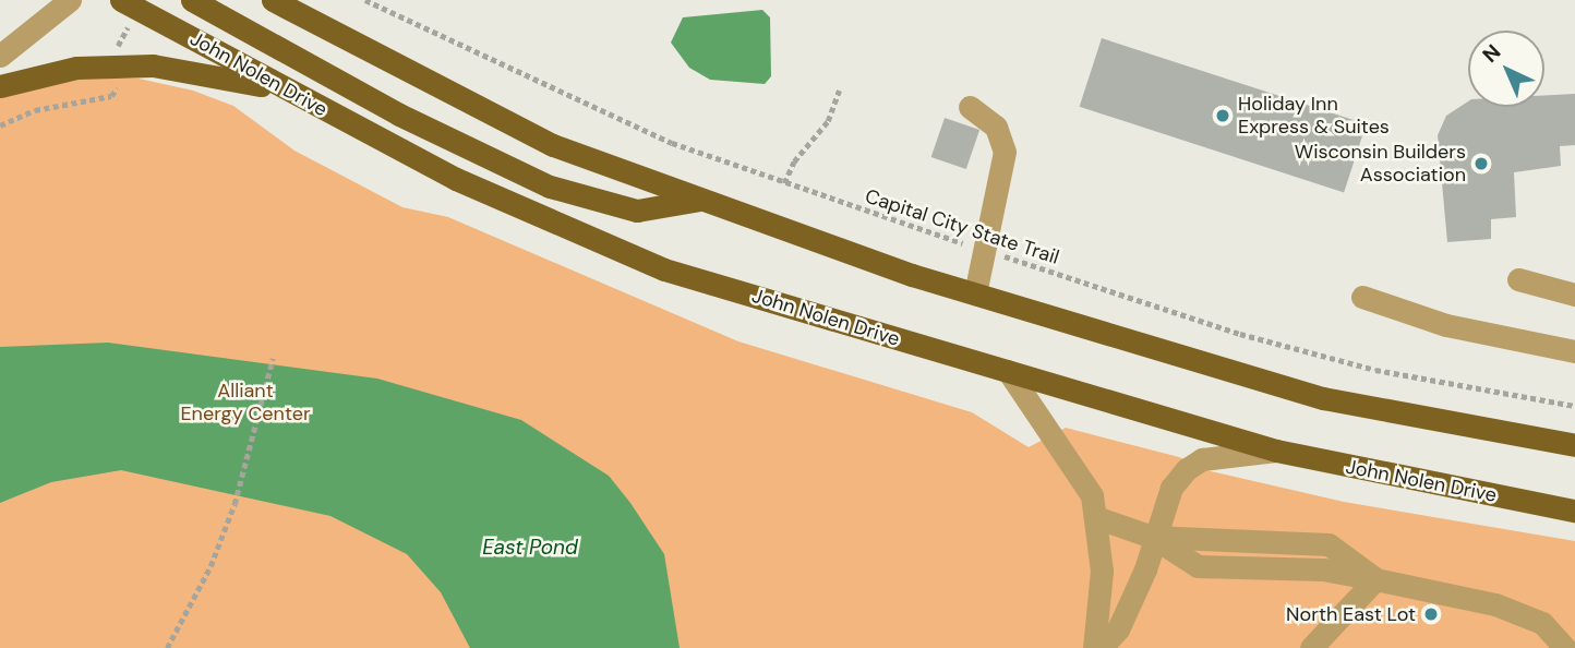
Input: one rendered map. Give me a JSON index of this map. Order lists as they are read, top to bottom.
{
  "streets": {
    "main road": ["John Nolen Drive"],
    "path": ["Capital City State Trail"]
  },
  "water": ["East Pond"],
  "parks": ["Alliant Energy Center"],
  "places": ["Holiday Inn Express & Suites", "Wisconsin Builders Association", "North East Lot"],
  "north": "top left"
}
